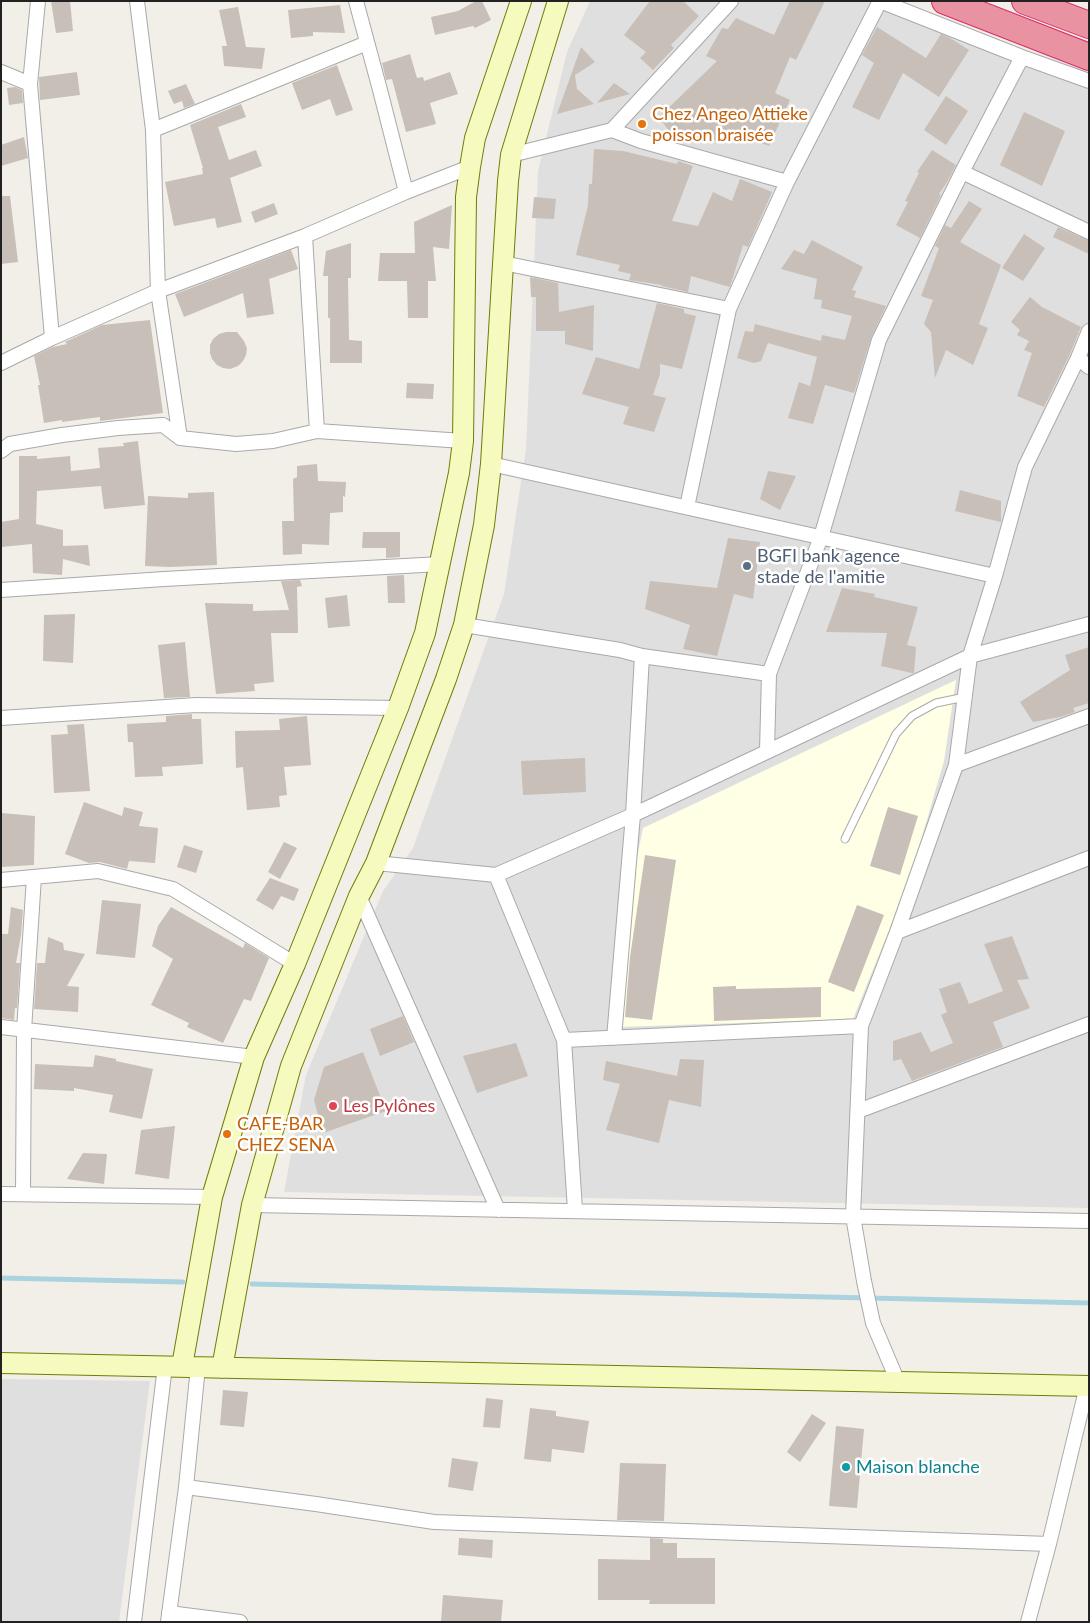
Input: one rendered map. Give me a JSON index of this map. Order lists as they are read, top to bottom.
{
  "places": [
    "Chez Angeo Attieke poisson braisée",
    "BGFI bank agence stade de l'amitie",
    "Les Pylônes",
    "CAFE-BAR CHEZ SENA",
    "Maison blanche"
  ]
}
